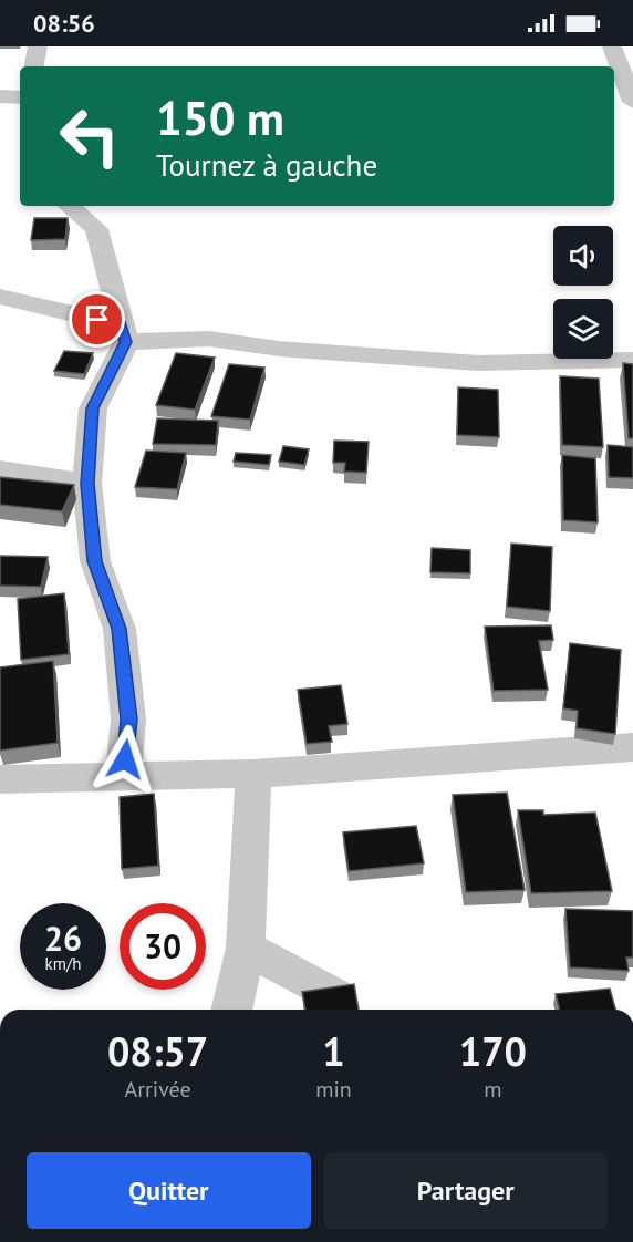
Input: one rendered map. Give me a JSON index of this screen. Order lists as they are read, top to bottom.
{
  "page": {
    "status": "08:56",
    "turn": ["150 m", "Tournez à gauche"],
    "speed": "26 km/h",
    "limit": "30",
    "eta": [
      "08:57",
      "Arrivée",
      "1",
      "min",
      "170",
      "m"
    ],
    "buttons": ["Quitter", "Partager"]
  }
}
